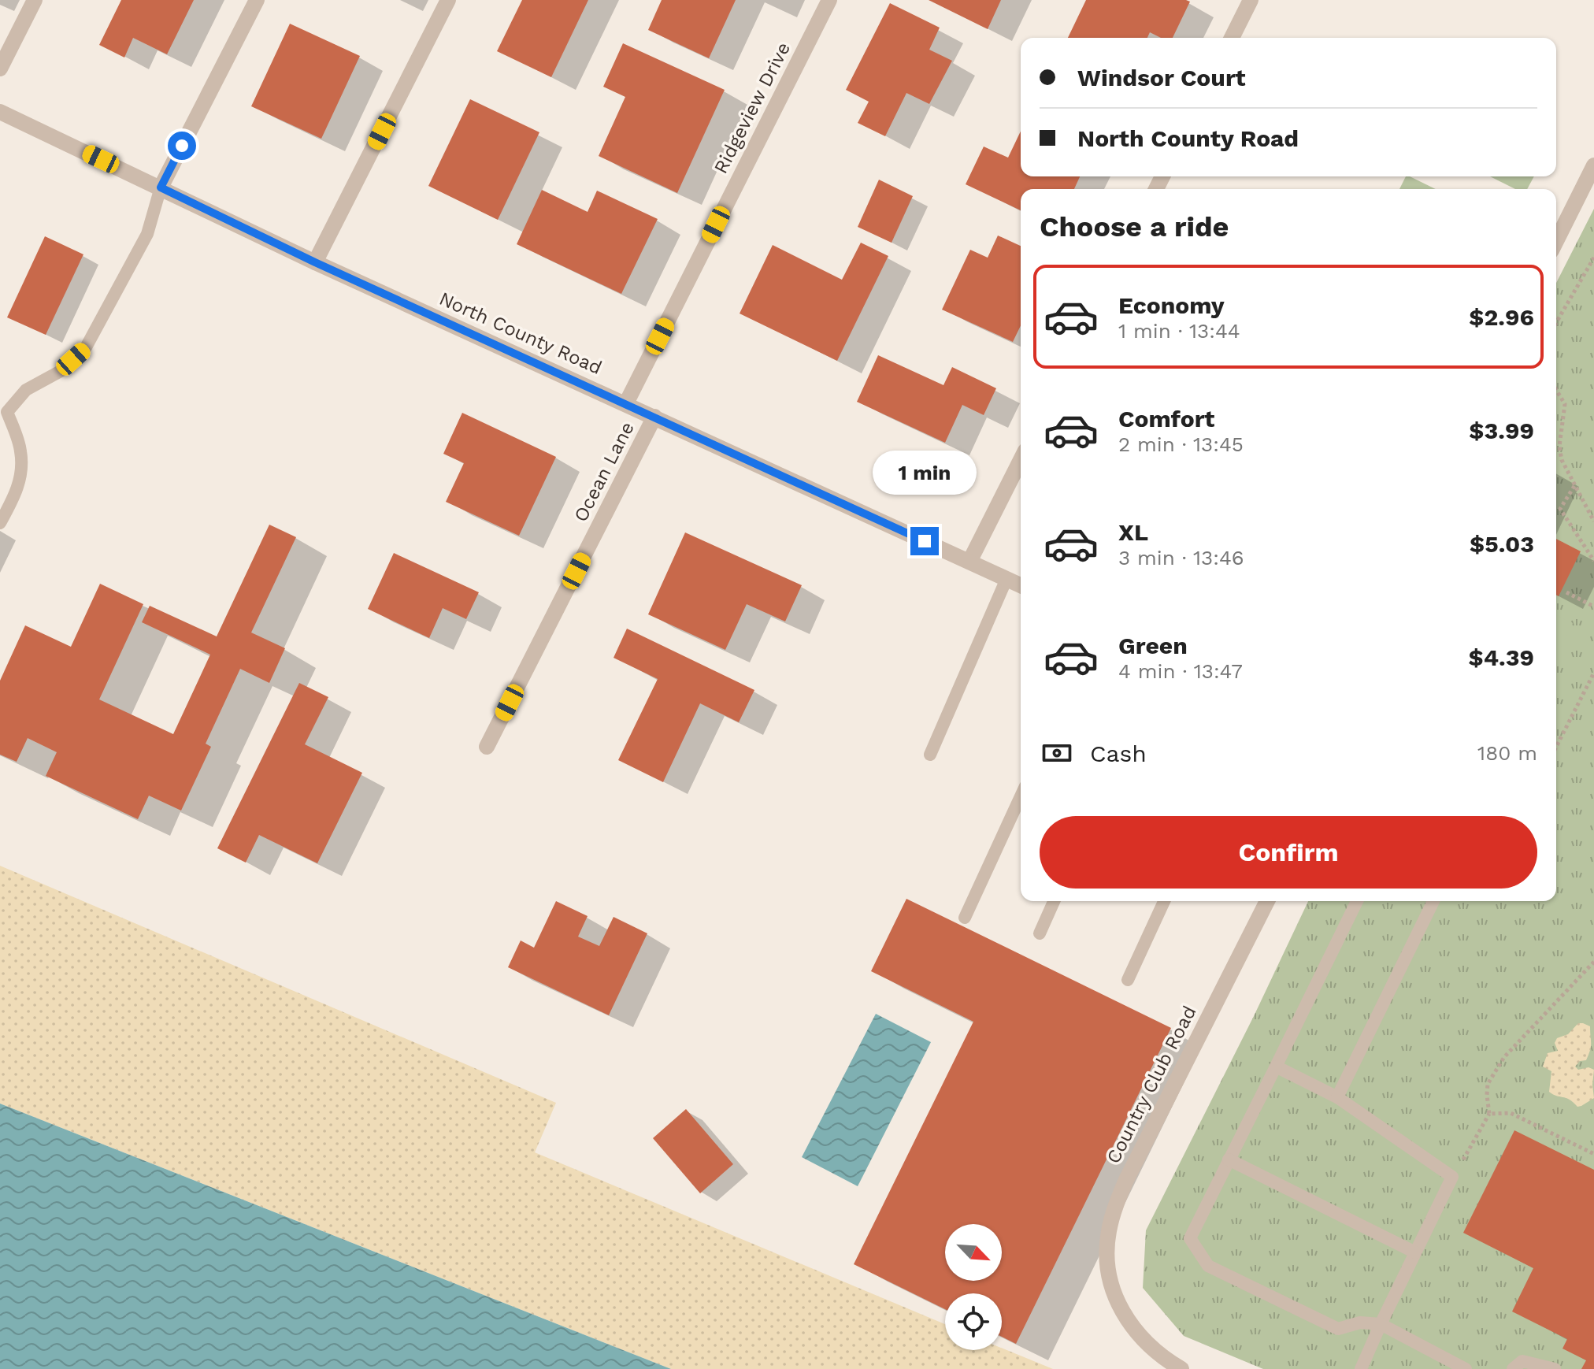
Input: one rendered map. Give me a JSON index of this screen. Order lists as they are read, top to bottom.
{
  "streets": {
    "street": [
      "Ridgeview Drive",
      "North County Road",
      "Ocean Lane",
      "Country Club Road"
    ]
  },
  "crossings": [
    ["Ridgeview Drive", "North County Road"],
    ["North County Road", "Ocean Lane"]
  ],
  "north": "bottom right",
  "page": {
    "banner": ["Windsor Court", "North County Road"],
    "heading": "Choose a ride",
    "list": [
      {
        "name": "Economy",
        "note": "1 min · 13:44",
        "value": "$2.96"
      },
      {
        "name": "Comfort",
        "note": "2 min · 13:45",
        "value": "$3.99"
      },
      {
        "name": "XL",
        "note": "3 min · 13:46",
        "value": "$5.03"
      },
      {
        "name": "Green",
        "note": "4 min · 13:47",
        "value": "$4.39"
      }
    ],
    "bubble": "1 min",
    "pay": ["Cash", "180 m"],
    "buttons": "Confirm"
  }
}
